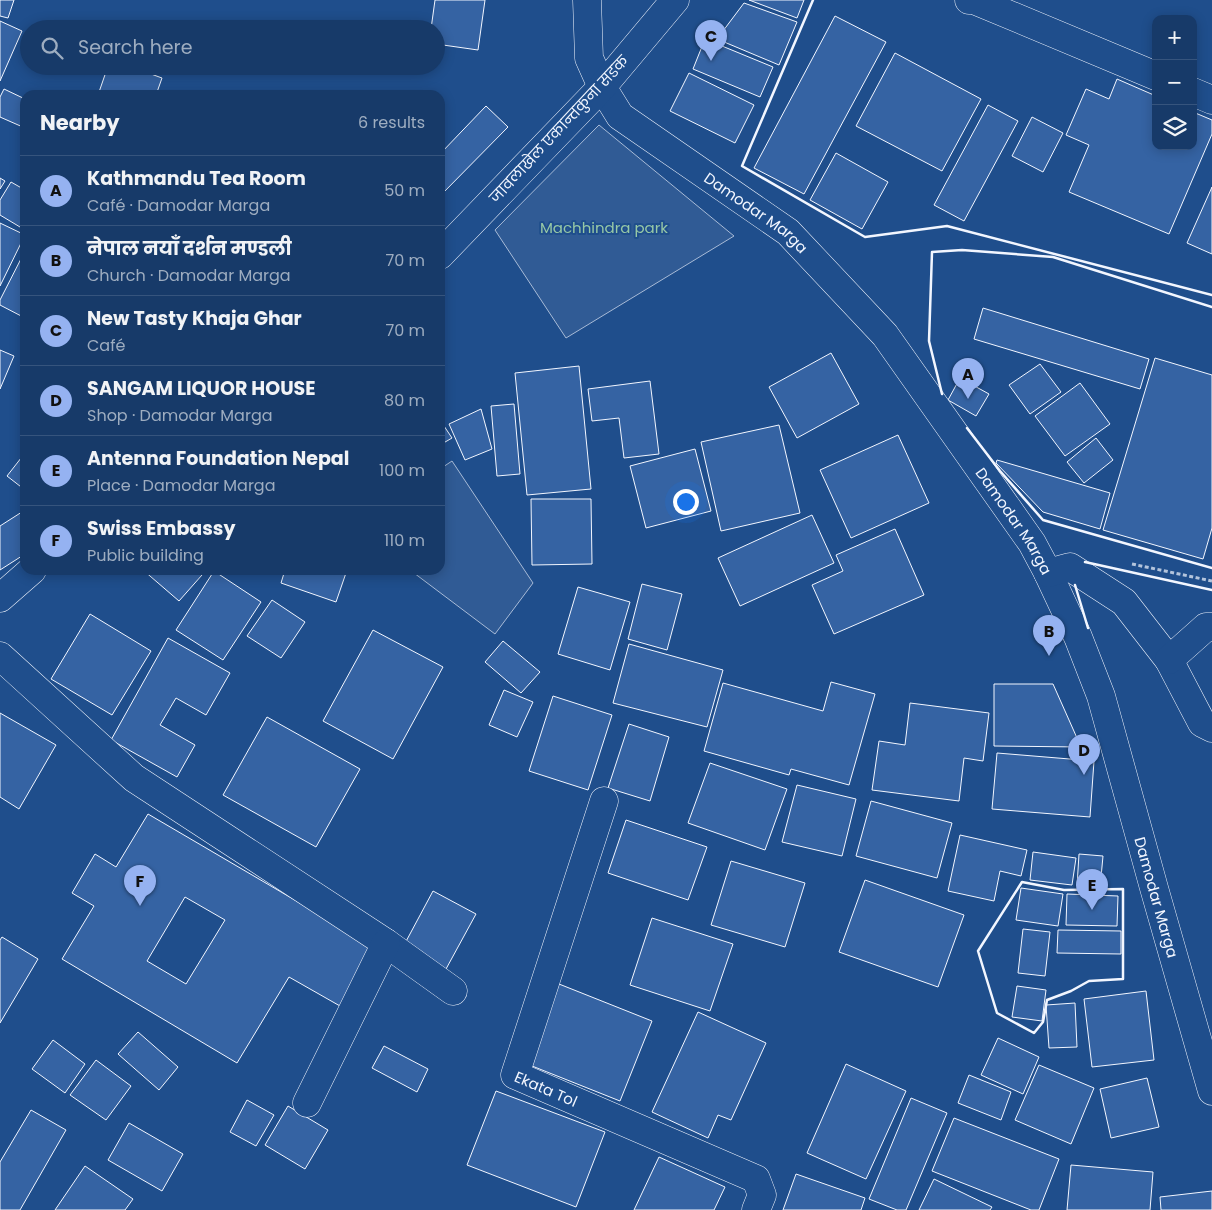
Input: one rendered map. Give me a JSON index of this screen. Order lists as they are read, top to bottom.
{
  "streets": {
    "street": ["जावलाखेल एकान्तकुना सडक", "Damodar Marga", "Ekata Tol"]
  },
  "crossings": [
    ["जावलाखेल एकान्तकुना सडक", "Damodar Marga"]
  ],
  "parks": ["Machhindra park"],
  "page": {
    "map_buttons": ["+", "−"],
    "pins": [
      "C",
      "A",
      "B",
      "D",
      "F",
      "E"
    ],
    "search": "Search here",
    "heading": ["Nearby", "6 results"],
    "list": [
      {
        "mark": "A",
        "name": "Kathmandu Tea Room",
        "note": "Café · Damodar Marga",
        "value": "50 m"
      },
      {
        "mark": "B",
        "name": "नेपाल नयाँ दर्शन मण्डली",
        "note": "Church · Damodar Marga",
        "value": "70 m"
      },
      {
        "mark": "C",
        "name": "New Tasty Khaja Ghar",
        "note": "Café",
        "value": "70 m"
      },
      {
        "mark": "D",
        "name": "SANGAM LIQUOR HOUSE",
        "note": "Shop · Damodar Marga",
        "value": "80 m"
      },
      {
        "mark": "E",
        "name": "Antenna Foundation Nepal",
        "note": "Place · Damodar Marga",
        "value": "100 m"
      },
      {
        "mark": "F",
        "name": "Swiss Embassy",
        "note": "Public building",
        "value": "110 m"
      }
    ]
  }
}
